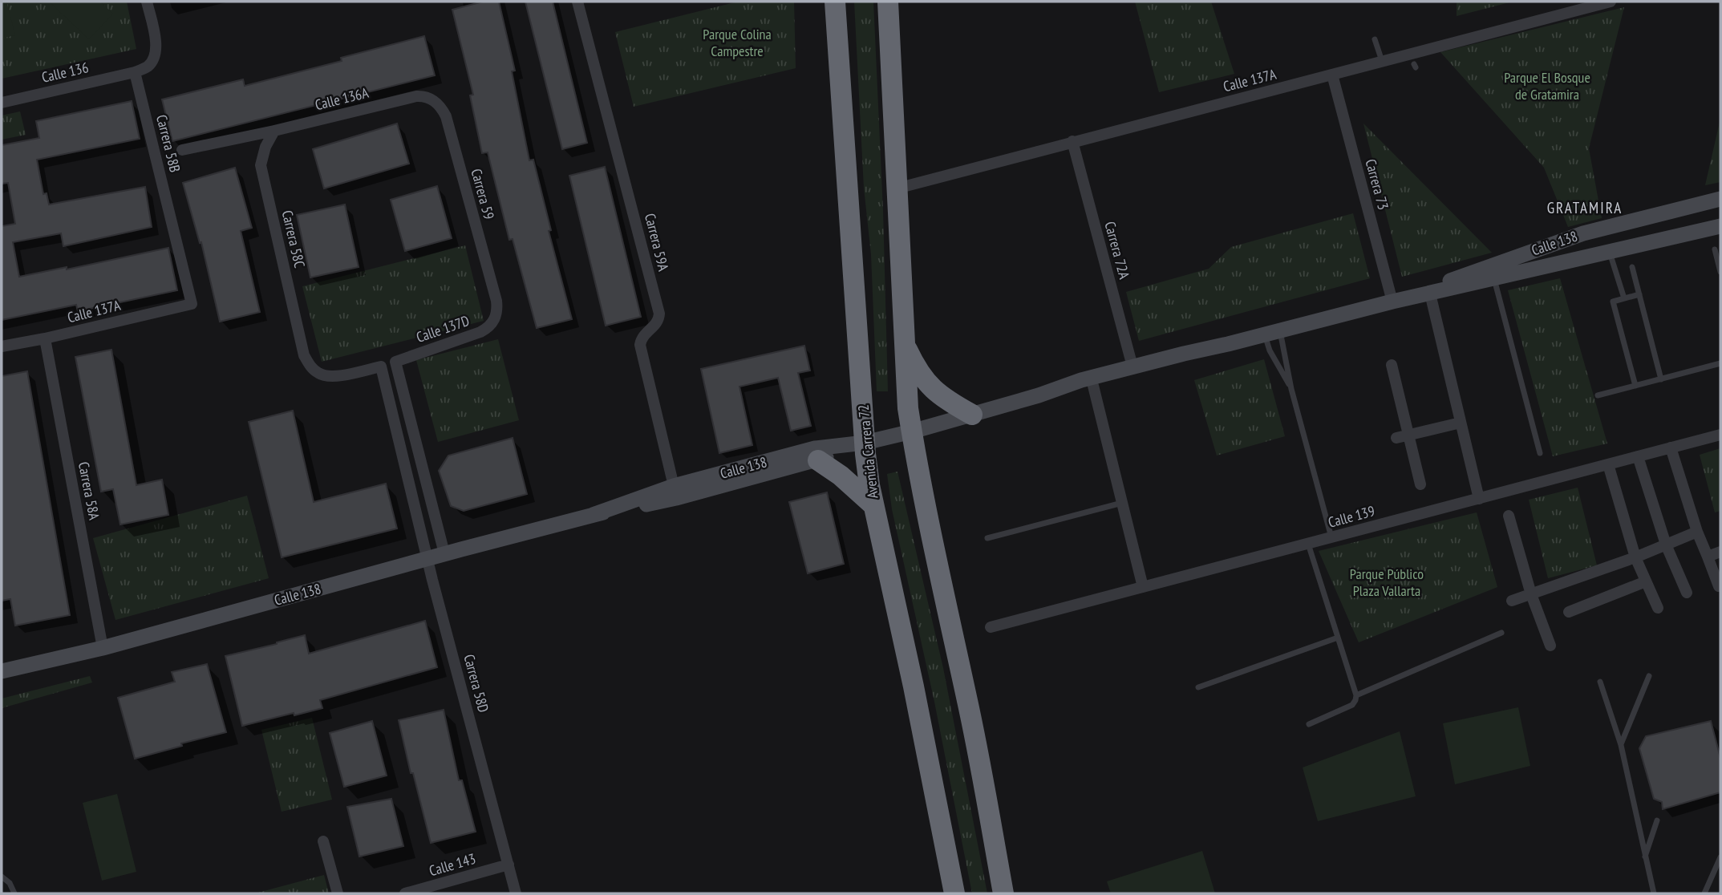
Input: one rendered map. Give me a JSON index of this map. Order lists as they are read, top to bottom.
{
  "streets": {
    "highway": ["Avenida Carrera 72"],
    "main road": ["Calle 138"],
    "street": [
      "Calle 136",
      "Calle 137A",
      "Calle 136A",
      "Carrera 58B",
      "Carrera 73",
      "Carrera 59",
      "Carrera 58C",
      "Carrera 59A",
      "Carrera 72A",
      "Calle 137D",
      "Carrera 58A",
      "Calle 139",
      "Carrera 58D",
      "Calle 143"
    ]
  },
  "crossings": [
    ["Calle 136", "Carrera 58B"],
    ["Calle 137A", "Carrera 58B"],
    ["Calle 137A", "Carrera 73"],
    ["Calle 137A", "Carrera 72A"],
    ["Calle 137A", "Carrera 58A"],
    ["Calle 136A", "Carrera 59"],
    ["Calle 136A", "Carrera 58C"],
    ["Carrera 73", "Calle 138"],
    ["Carrera 59", "Calle 137D"],
    ["Carrera 58C", "Carrera 58D"],
    ["Carrera 59A", "Calle 138"],
    ["Calle 138", "Carrera 72A"],
    ["Calle 138", "Avenida Carrera 72"],
    ["Calle 138", "Carrera 58A"],
    ["Calle 138", "Carrera 58D"],
    ["Carrera 58D", "Calle 143"]
  ],
  "districts": ["GRATAMIRA"],
  "parks": ["Parque Colina Campestre", "Parque El Bosque de Gratamira", "Parque Público Plaza Vallarta"]
}
